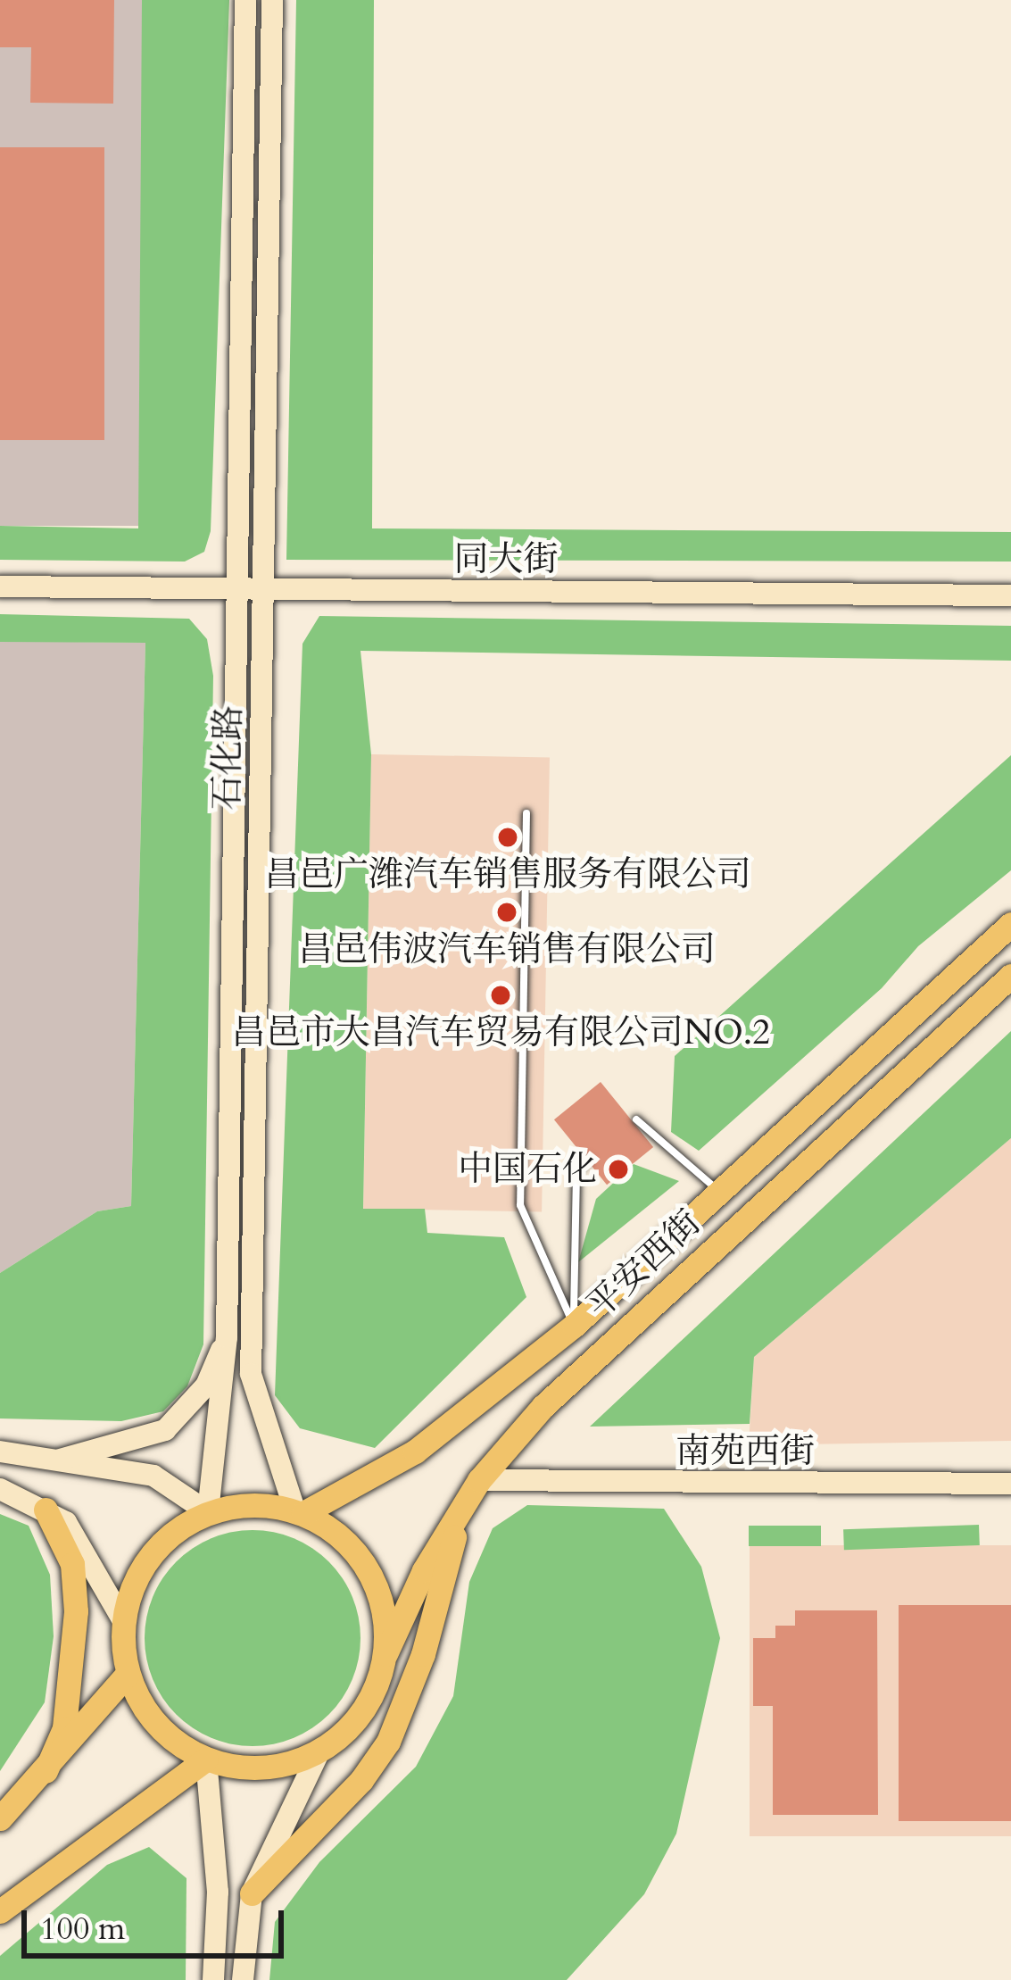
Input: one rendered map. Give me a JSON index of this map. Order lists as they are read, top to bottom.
{
  "streets": {
    "main road": [
      "同大街",
      "石化路",
      "平安西街",
      "南苑西街"
    ]
  },
  "crossings": [
    ["同大街", "石化路"],
    ["石化路", "平安西街"],
    ["平安西街", "南苑西街"]
  ],
  "places": [
    "昌邑广潍汽车销售服务有限公司",
    "昌邑伟波汽车销售有限公司",
    "昌邑市大昌汽车贸易有限公司NO.2",
    "中国石化"
  ],
  "scale_bar": "100 m"
}
